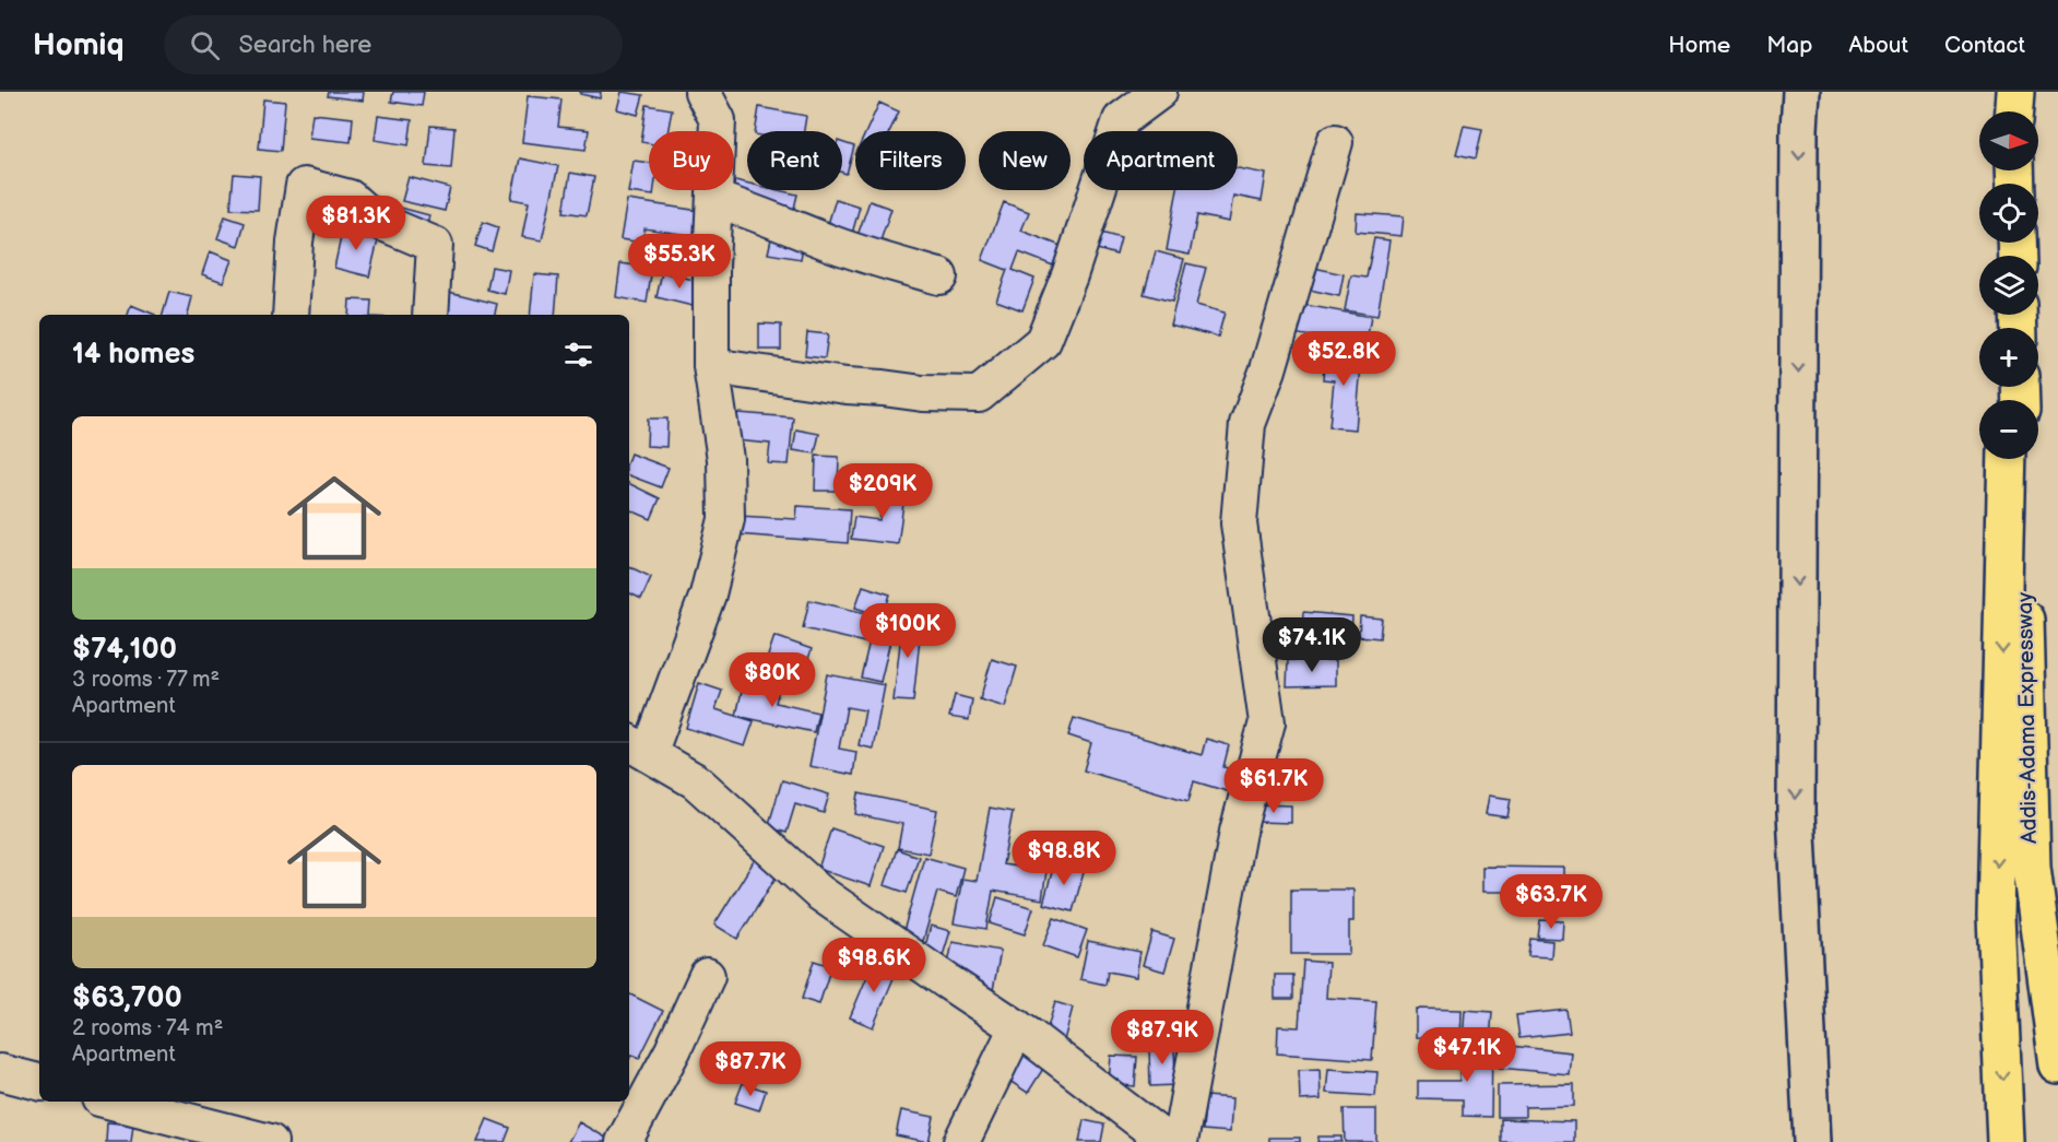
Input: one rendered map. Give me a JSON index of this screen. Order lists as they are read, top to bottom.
{
  "streets": {
    "highway": ["Addis-Adama Expressway"]
  },
  "north": "right",
  "page": {
    "header": "Homiq",
    "search": "Search here",
    "nav": [
      "Home",
      "Map",
      "About",
      "Contact"
    ],
    "map_buttons": ["+", "−"],
    "chip": [
      "Buy",
      "Rent",
      "Filters",
      "New",
      "Apartment"
    ],
    "price": [
      "$81.3K",
      "$55.3K",
      "$52.8K",
      "$209K",
      "$100K",
      "$74.1K",
      "$80K",
      "$61.7K",
      "$98.8K",
      "$63.7K",
      "$98.6K",
      "$87.9K",
      "$47.1K",
      "$87.7K"
    ],
    "heading": "14 homes",
    "list": [
      {
        "name": "$74,100",
        "note": "3 rooms · 77 m² · Apartment"
      },
      {
        "name": "$63,700",
        "note": "2 rooms · 74 m² · Apartment"
      }
    ]
  }
}
